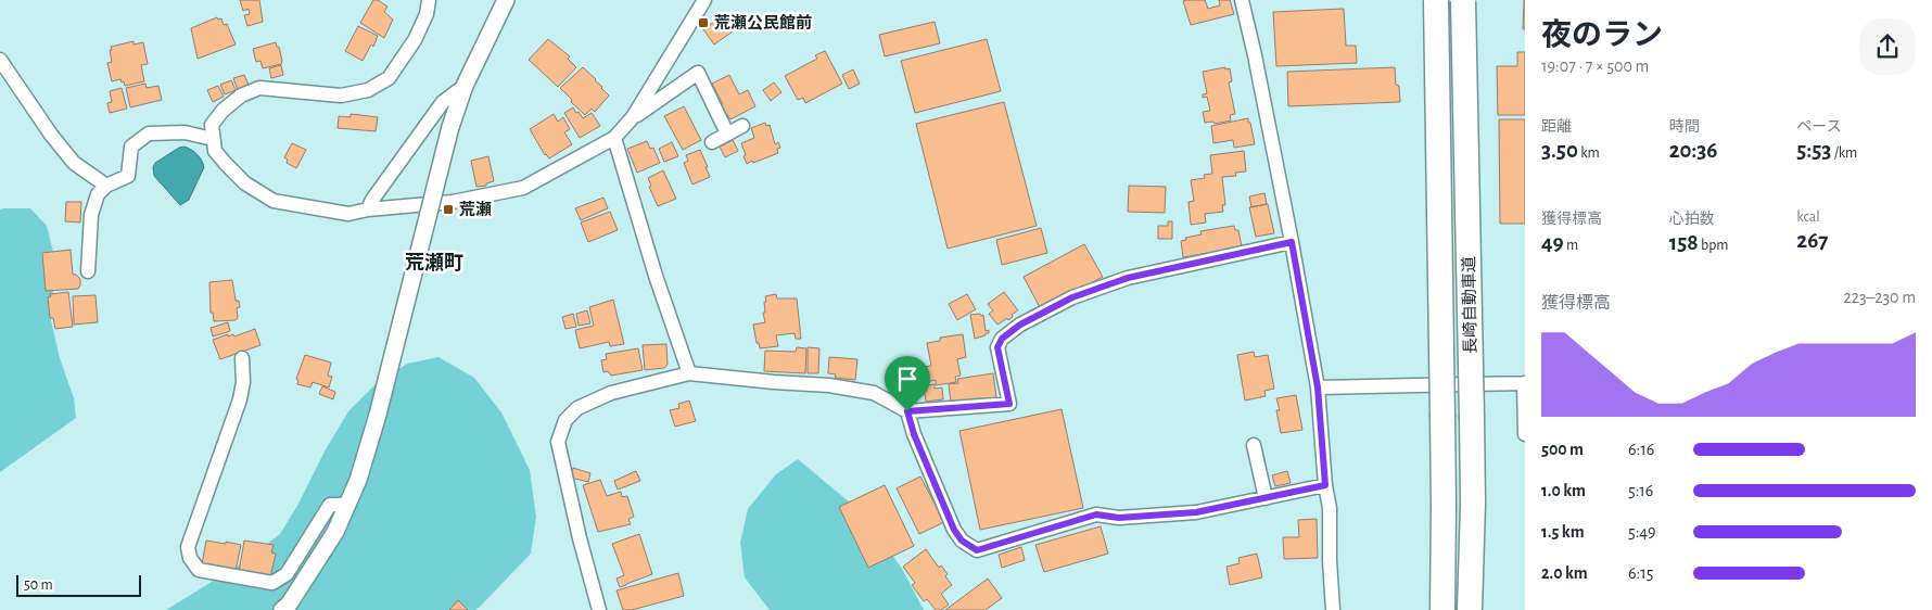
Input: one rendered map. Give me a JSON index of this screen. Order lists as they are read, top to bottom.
{
  "streets": {
    "highway": ["長崎自動車道"]
  },
  "districts": ["荒瀬町"],
  "places": {
    "transit": ["荒瀬公民館前", "荒瀬"]
  },
  "scale_bar": "50 m",
  "page": {
    "heading": ["夜のラン", "19:07 · 7 × 500 m"],
    "stats": [
      ["距離", "3.50 km"],
      ["時間", "20:36"],
      ["ペース", "5:53 /km"],
      ["獲得標高", "49 m"],
      ["心拍数", "158 bpm"],
      ["kcal", "267"]
    ],
    "chart": ["獲得標高", "223–230 m"],
    "list": [
      {
        "name": "500 m",
        "note": "6:16"
      },
      {
        "name": "1.0 km",
        "note": "5:16"
      },
      {
        "name": "1.5 km",
        "note": "5:49"
      },
      {
        "name": "2.0 km",
        "note": "6:15"
      }
    ],
    "scale": "50 m"
  }
}
